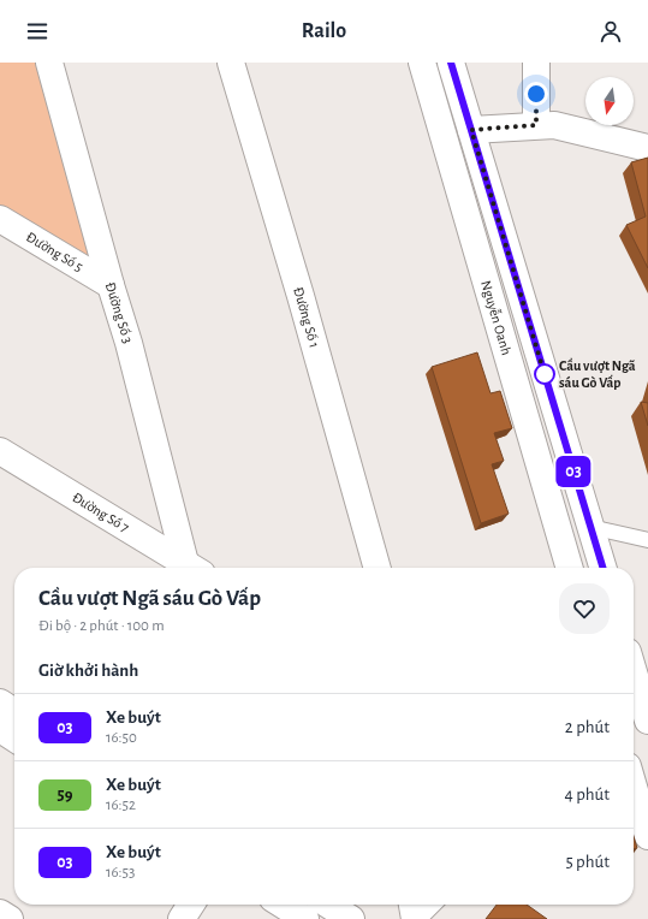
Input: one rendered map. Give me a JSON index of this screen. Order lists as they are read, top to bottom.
{
  "streets": {
    "street": [
      "Đường Số 5",
      "Đường Số 3",
      "Đường Số 1",
      "Nguyễn Oanh",
      "Đường Số 7"
    ]
  },
  "crossings": [
    ["Đường Số 5", "Đường Số 3"]
  ],
  "places": ["Cầu vượt Ngã sáu Gò Vấp"],
  "lines": ["bus line 03"],
  "north": "bottom",
  "page": {
    "header": "Railo",
    "on_map": "03",
    "heading": [
      ["Cầu vượt Ngã sáu Gò Vấp", "Đi bộ · 2 phút · 100 m"],
      "Giờ khởi hành"
    ],
    "list": [
      {
        "mark": "03",
        "name": "Xe buýt",
        "note": "16:50",
        "value": "2 phút"
      },
      {
        "mark": "59",
        "name": "Xe buýt",
        "note": "16:52",
        "value": "4 phút"
      },
      {
        "mark": "03",
        "name": "Xe buýt",
        "note": "16:53",
        "value": "5 phút"
      }
    ]
  }
}
